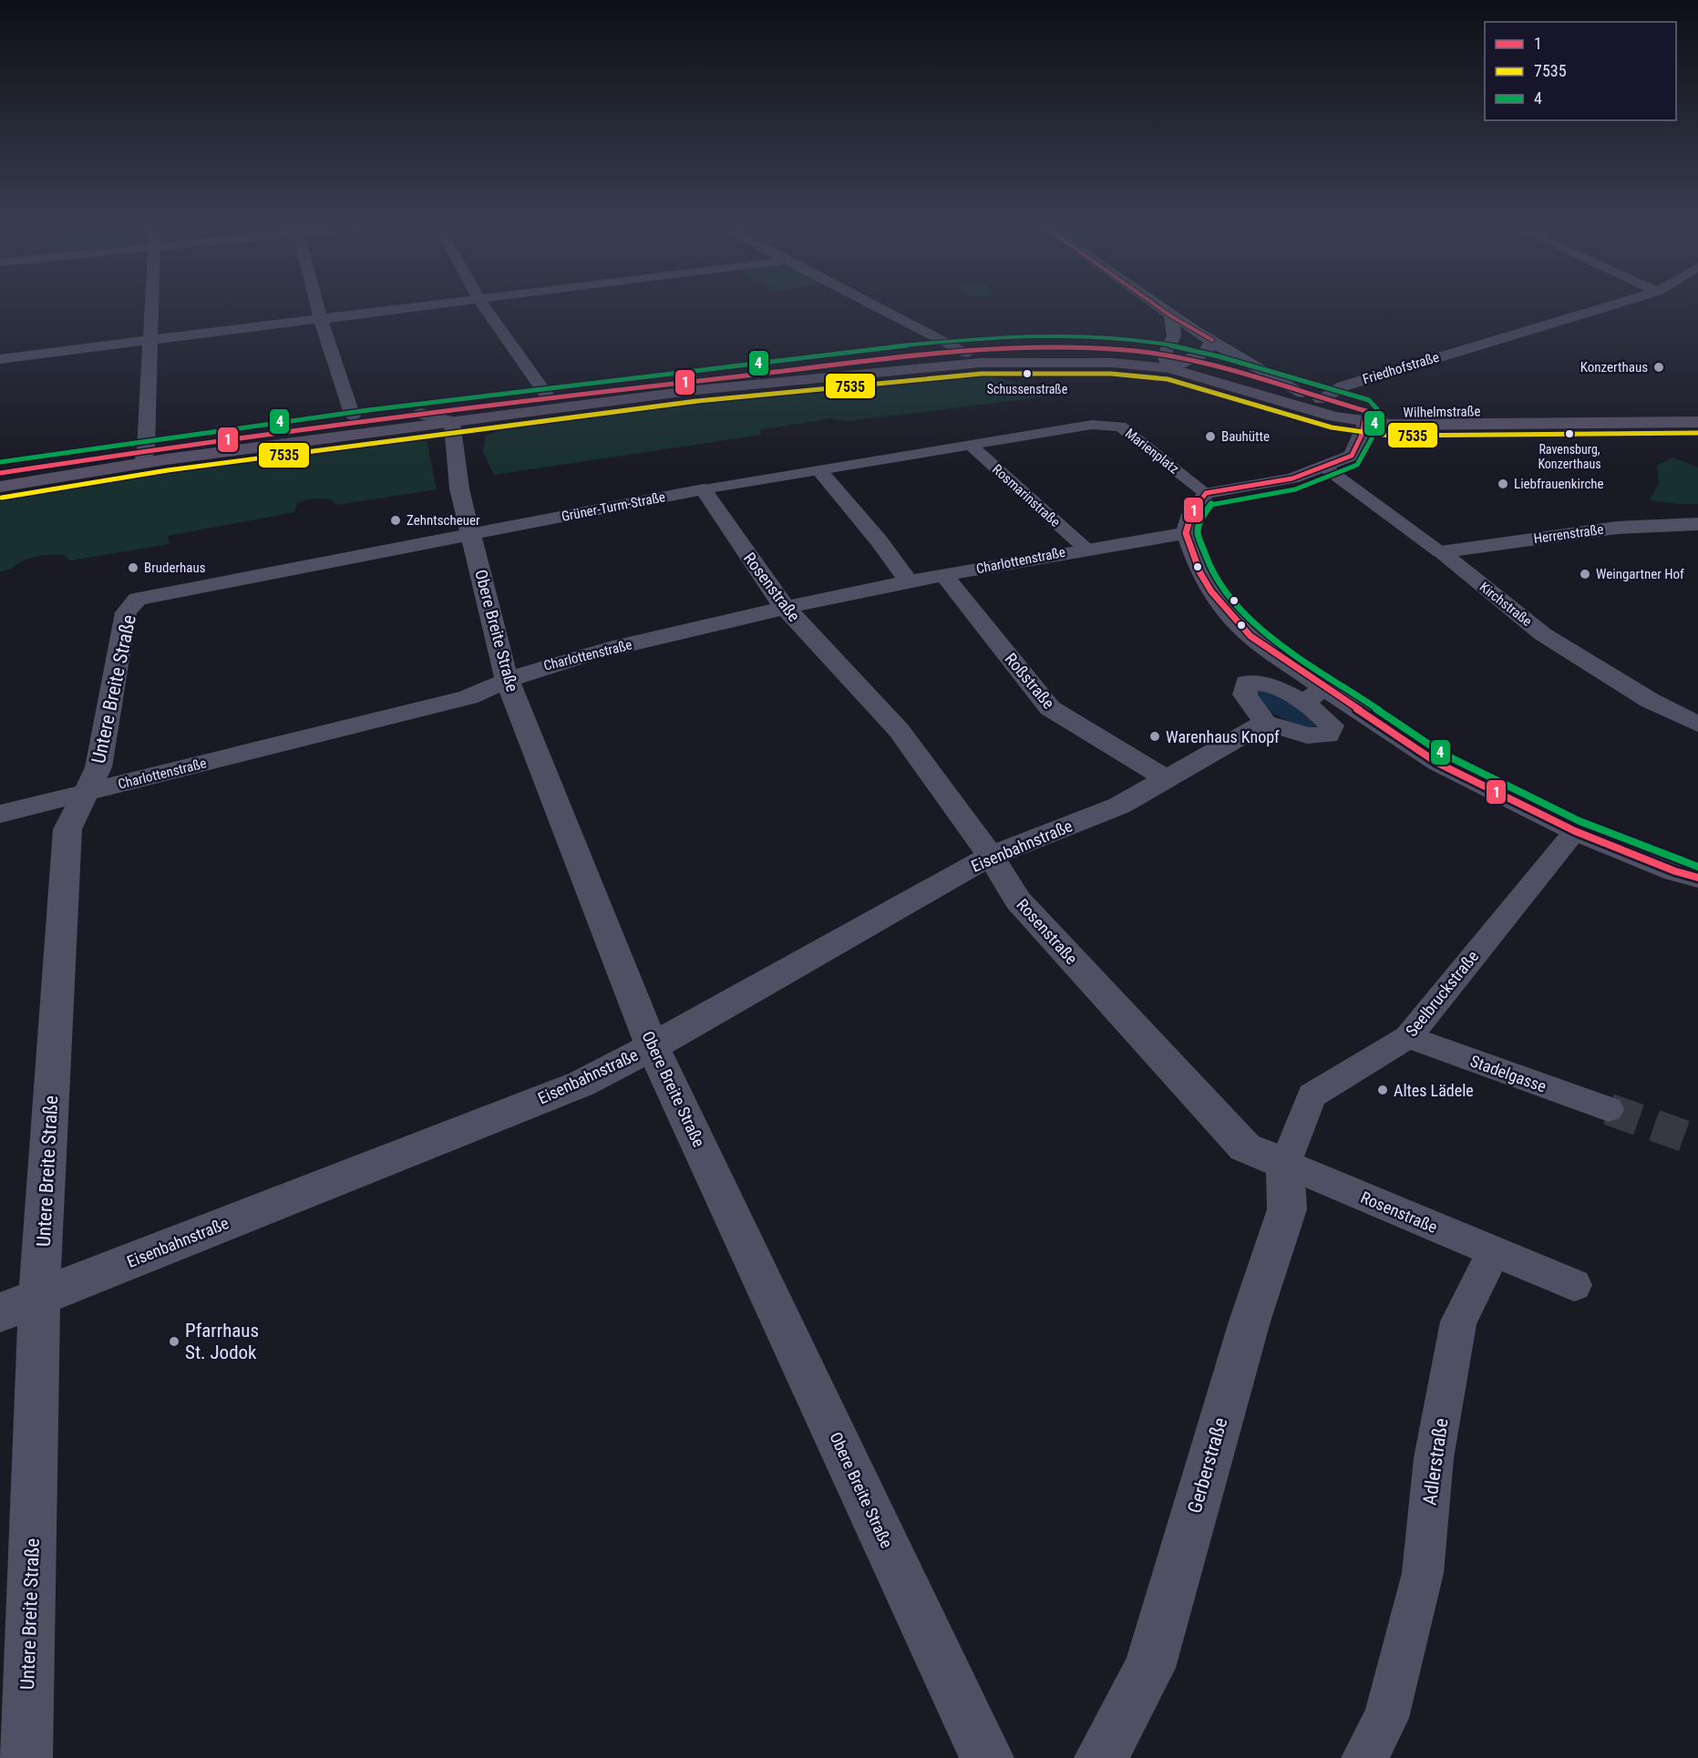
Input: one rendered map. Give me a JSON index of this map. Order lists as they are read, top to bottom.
{
  "streets": {
    "main road": ["Wilhelmstraße"],
    "street": [
      "Friedhofstraße",
      "Marienplatz",
      "Rosmarinstraße",
      "Grüner-Turm-Straße",
      "Herrenstraße",
      "Charlottenstraße",
      "Rosenstraße",
      "Kirchstraße",
      "Obere Breite Straße",
      "Roßstraße",
      "Untere Breite Straße",
      "Eisenbahnstraße",
      "Seelbruckstraße",
      "Stadelgasse",
      "Adlerstraße",
      "Gerberstraße"
    ]
  },
  "crossings": [
    ["Marienplatz", "Grüner-Turm-Straße"],
    ["Rosmarinstraße", "Grüner-Turm-Straße"],
    ["Rosmarinstraße", "Charlottenstraße"],
    ["Grüner-Turm-Straße", "Rosenstraße"],
    ["Grüner-Turm-Straße", "Obere Breite Straße"],
    ["Grüner-Turm-Straße", "Untere Breite Straße"],
    ["Herrenstraße", "Kirchstraße"],
    ["Charlottenstraße", "Rosenstraße"],
    ["Charlottenstraße", "Obere Breite Straße"],
    ["Charlottenstraße", "Roßstraße"],
    ["Charlottenstraße", "Untere Breite Straße"],
    ["Rosenstraße", "Eisenbahnstraße"],
    ["Rosenstraße", "Seelbruckstraße"],
    ["Rosenstraße", "Adlerstraße"],
    ["Rosenstraße", "Gerberstraße"],
    ["Obere Breite Straße", "Eisenbahnstraße"],
    ["Roßstraße", "Eisenbahnstraße"],
    ["Untere Breite Straße", "Eisenbahnstraße"],
    ["Seelbruckstraße", "Stadelgasse"],
    ["Seelbruckstraße", "Gerberstraße"]
  ],
  "places": [
    "Konzerthaus",
    "Schussenstraße",
    "Ravensburg, Konzerthaus",
    "Bauhütte",
    "Liebfrauenkirche",
    "Zehntscheuer",
    "Bruderhaus",
    "Weingartner Hof",
    "Warenhaus Knopf",
    "Altes Lädele",
    "Pfarrhaus St. Jodok"
  ],
  "lines": ["transit line 1", "transit line 4", "transit line 7535"],
  "legend": ["1", "7535", "4"]
}
